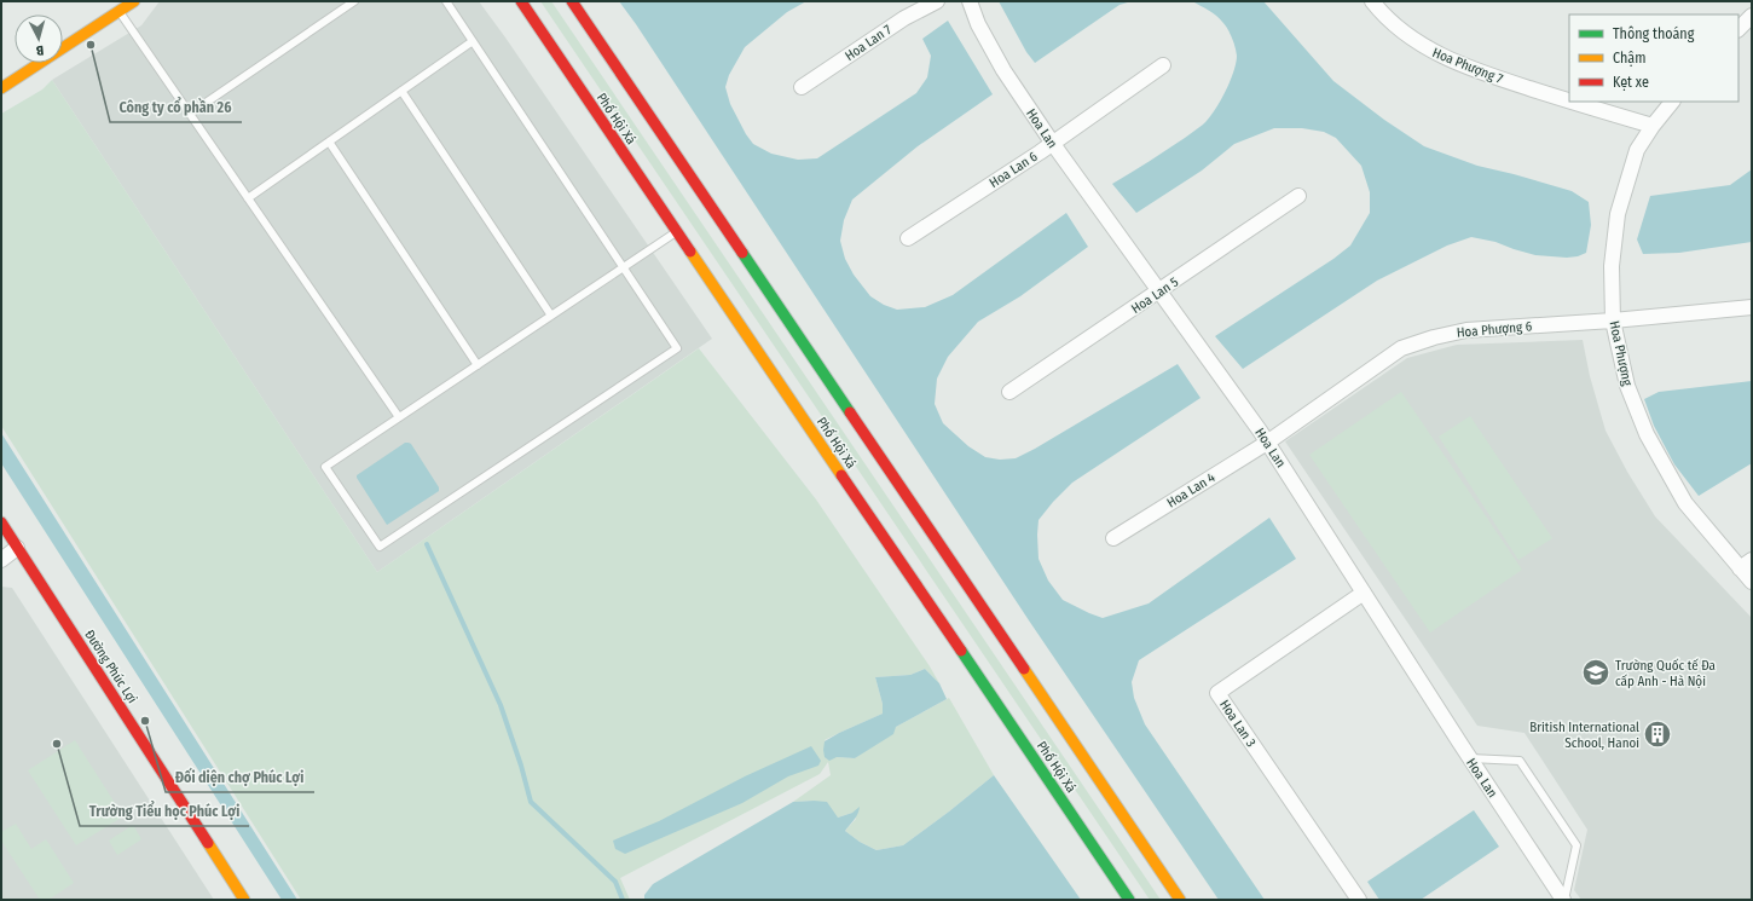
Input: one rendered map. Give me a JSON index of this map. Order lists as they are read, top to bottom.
{
  "streets": {
    "main road": ["Phố Hội Xá", "Đường Phúc Lợi"],
    "street": [
      "Hoa Lan 7",
      "Hoa Phượng 7",
      "Hoa Lan",
      "Hoa Lan 6",
      "Hoa Lan 5",
      "Hoa Phượng 6",
      "Hoa Phượng",
      "Hoa Lan 4",
      "Hoa Lan 3"
    ]
  },
  "crossings": [
    ["Hoa Phượng 7", "Hoa Phượng"],
    ["Hoa Lan", "Hoa Lan 6"],
    ["Hoa Lan", "Hoa Lan 5"],
    ["Hoa Lan", "Hoa Phượng 6"],
    ["Hoa Lan", "Hoa Lan 4"],
    ["Hoa Lan", "Hoa Lan 3"],
    ["Hoa Phượng 6", "Hoa Phượng"],
    ["Hoa Phượng 6", "Hoa Lan 4"]
  ],
  "places": {
    "other": ["Công ty cổ phần 26", "Đối diện chợ Phúc Lợi", "Trường Tiểu học Phúc Lợi"],
    "school or university": ["Trường Quốc tế Đa cấp Anh - Hà Nội"],
    "building": ["British International School, Hanoi"]
  },
  "legend": ["Thông thoáng", "Chậm", "Kẹt xe"],
  "north": "bottom"
}
